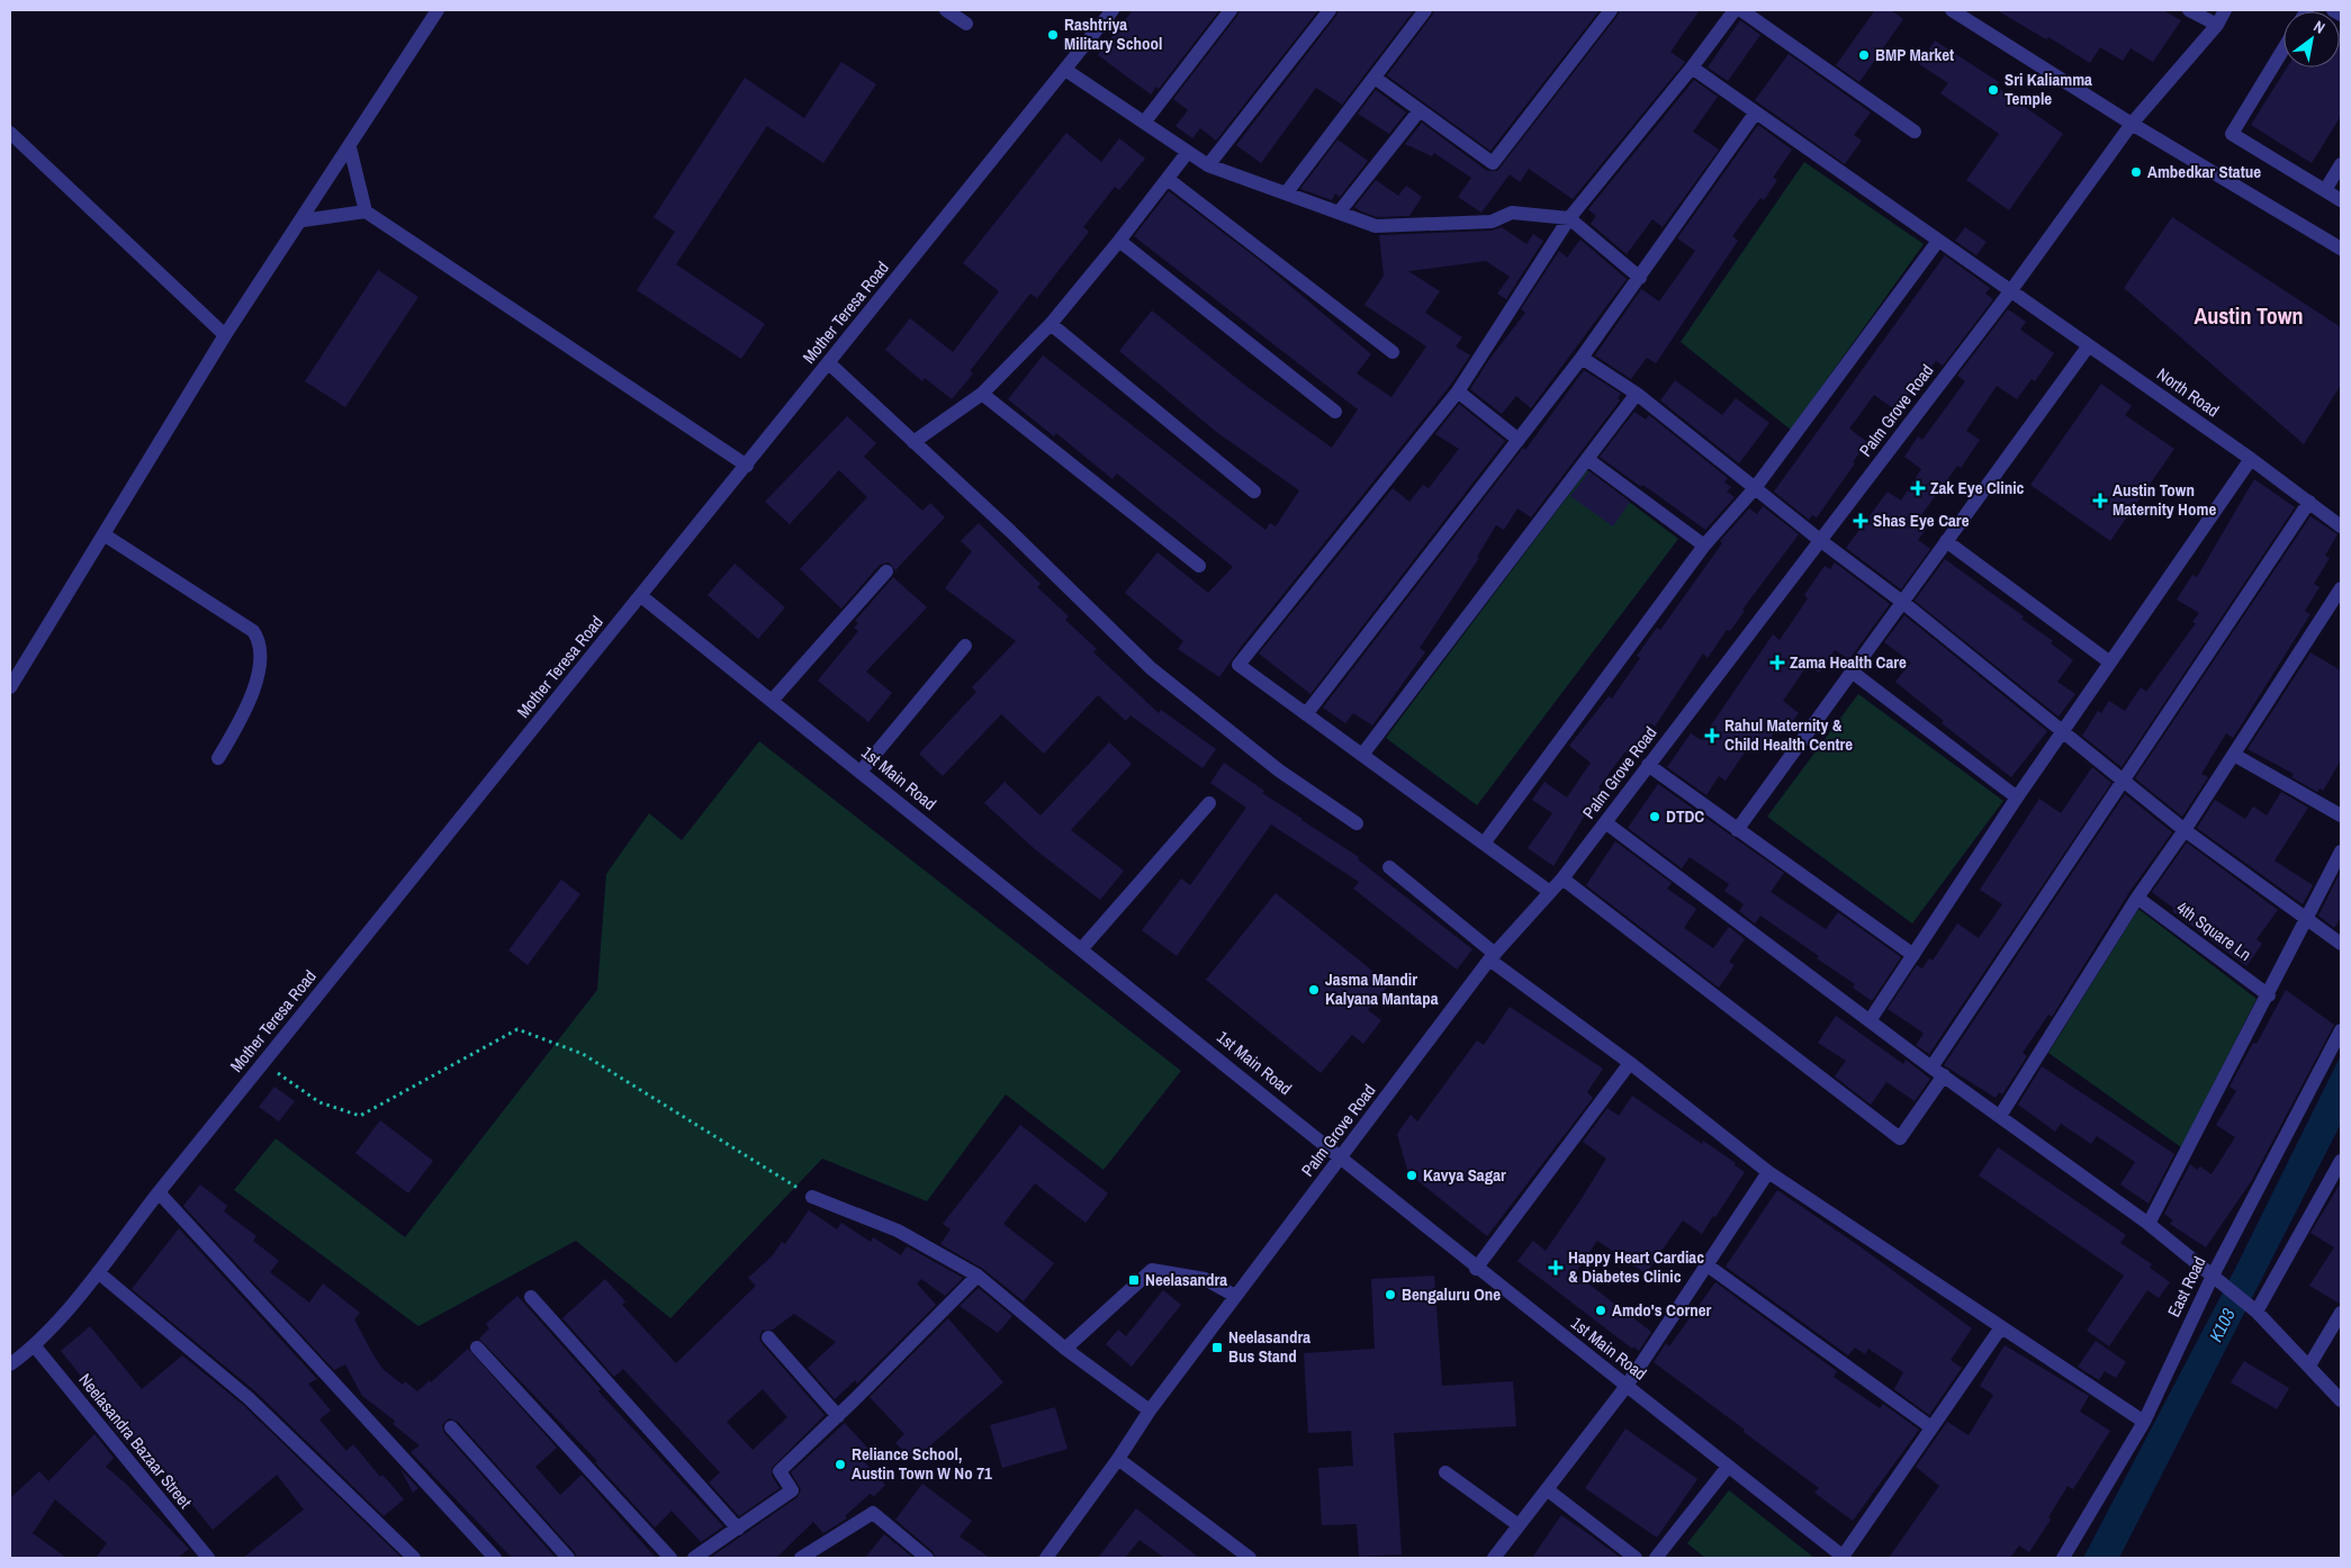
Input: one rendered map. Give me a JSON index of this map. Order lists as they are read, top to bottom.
{
  "streets": {
    "street": [
      "Mother Teresa Road",
      "North Road",
      "Palm Grove Road",
      "1st Main Road",
      "4th Square Ln",
      "East Road",
      "Neelasandra Bazaar Street"
    ]
  },
  "crossings": [
    ["Mother Teresa Road", "1st Main Road"],
    ["Mother Teresa Road", "Neelasandra Bazaar Street"],
    ["North Road", "Palm Grove Road"],
    ["Palm Grove Road", "1st Main Road"]
  ],
  "districts": ["Austin Town"],
  "water": ["K103"],
  "places": {
    "other": [
      "Rashtriya Military School",
      "BMP Market",
      "Sri Kaliamma Temple",
      "Ambedkar Statue",
      "DTDC",
      "Jasma Mandir Kalyana Mantapa",
      "Kavya Sagar",
      "Bengaluru One",
      "Amdo's Corner",
      "Reliance School, Austin Town W No 71"
    ],
    "health": [
      "Zak Eye Clinic",
      "Austin Town Maternity Home",
      "Shas Eye Care",
      "Zama Health Care",
      "Rahul Maternity & Child Health Centre",
      "Happy Heart Cardiac & Diabetes Clinic"
    ],
    "transit": ["Neelasandra", "Neelasandra Bus Stand"]
  },
  "north": "top right"
}
